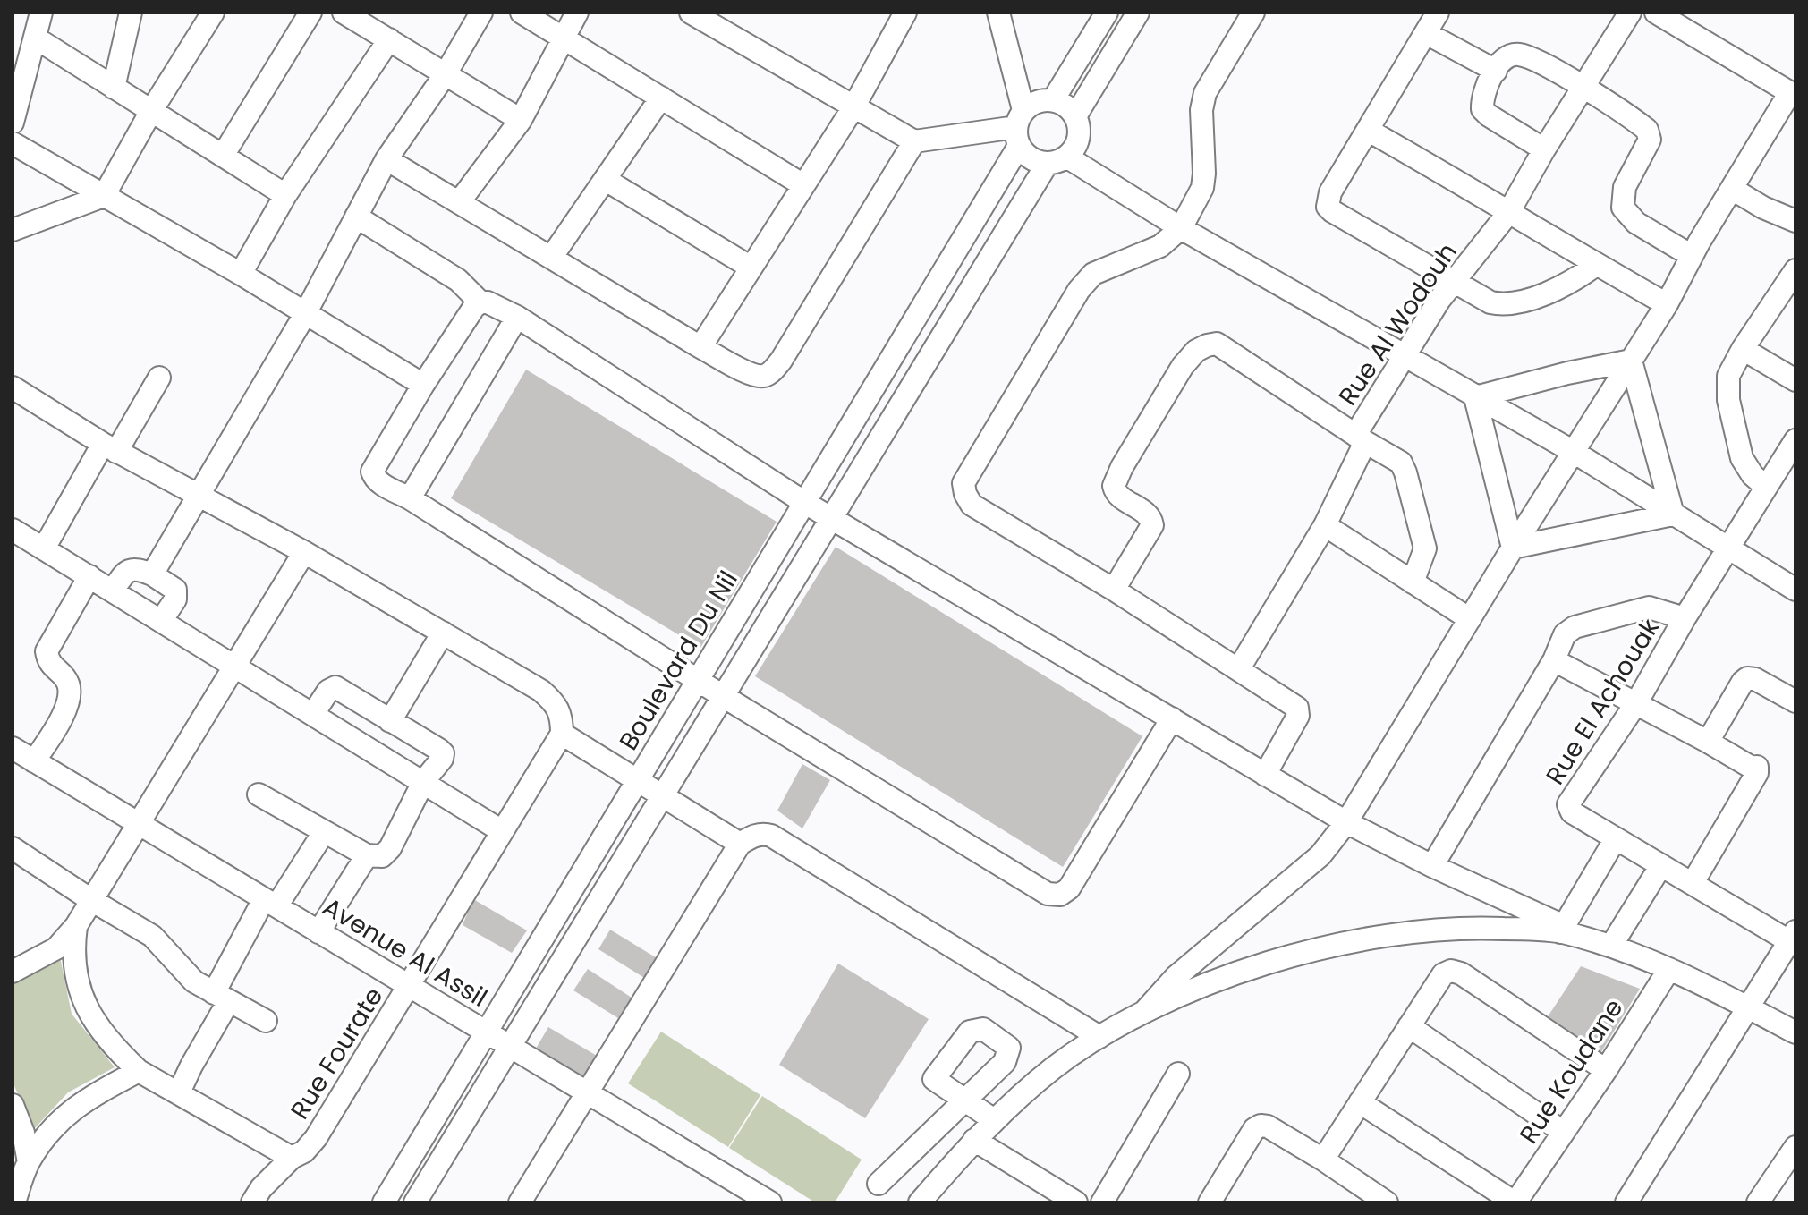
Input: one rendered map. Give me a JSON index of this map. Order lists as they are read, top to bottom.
{
  "streets": {
    "street": [
      "Rue Al Wodouh",
      "Boulevard Du Nil",
      "Rue El Achouak",
      "Avenue Al Assil",
      "Rue Fourate",
      "Rue Koudane"
    ]
  },
  "crossings": [
    ["Boulevard Du Nil", "Avenue Al Assil"],
    ["Avenue Al Assil", "Rue Fourate"]
  ]
}
